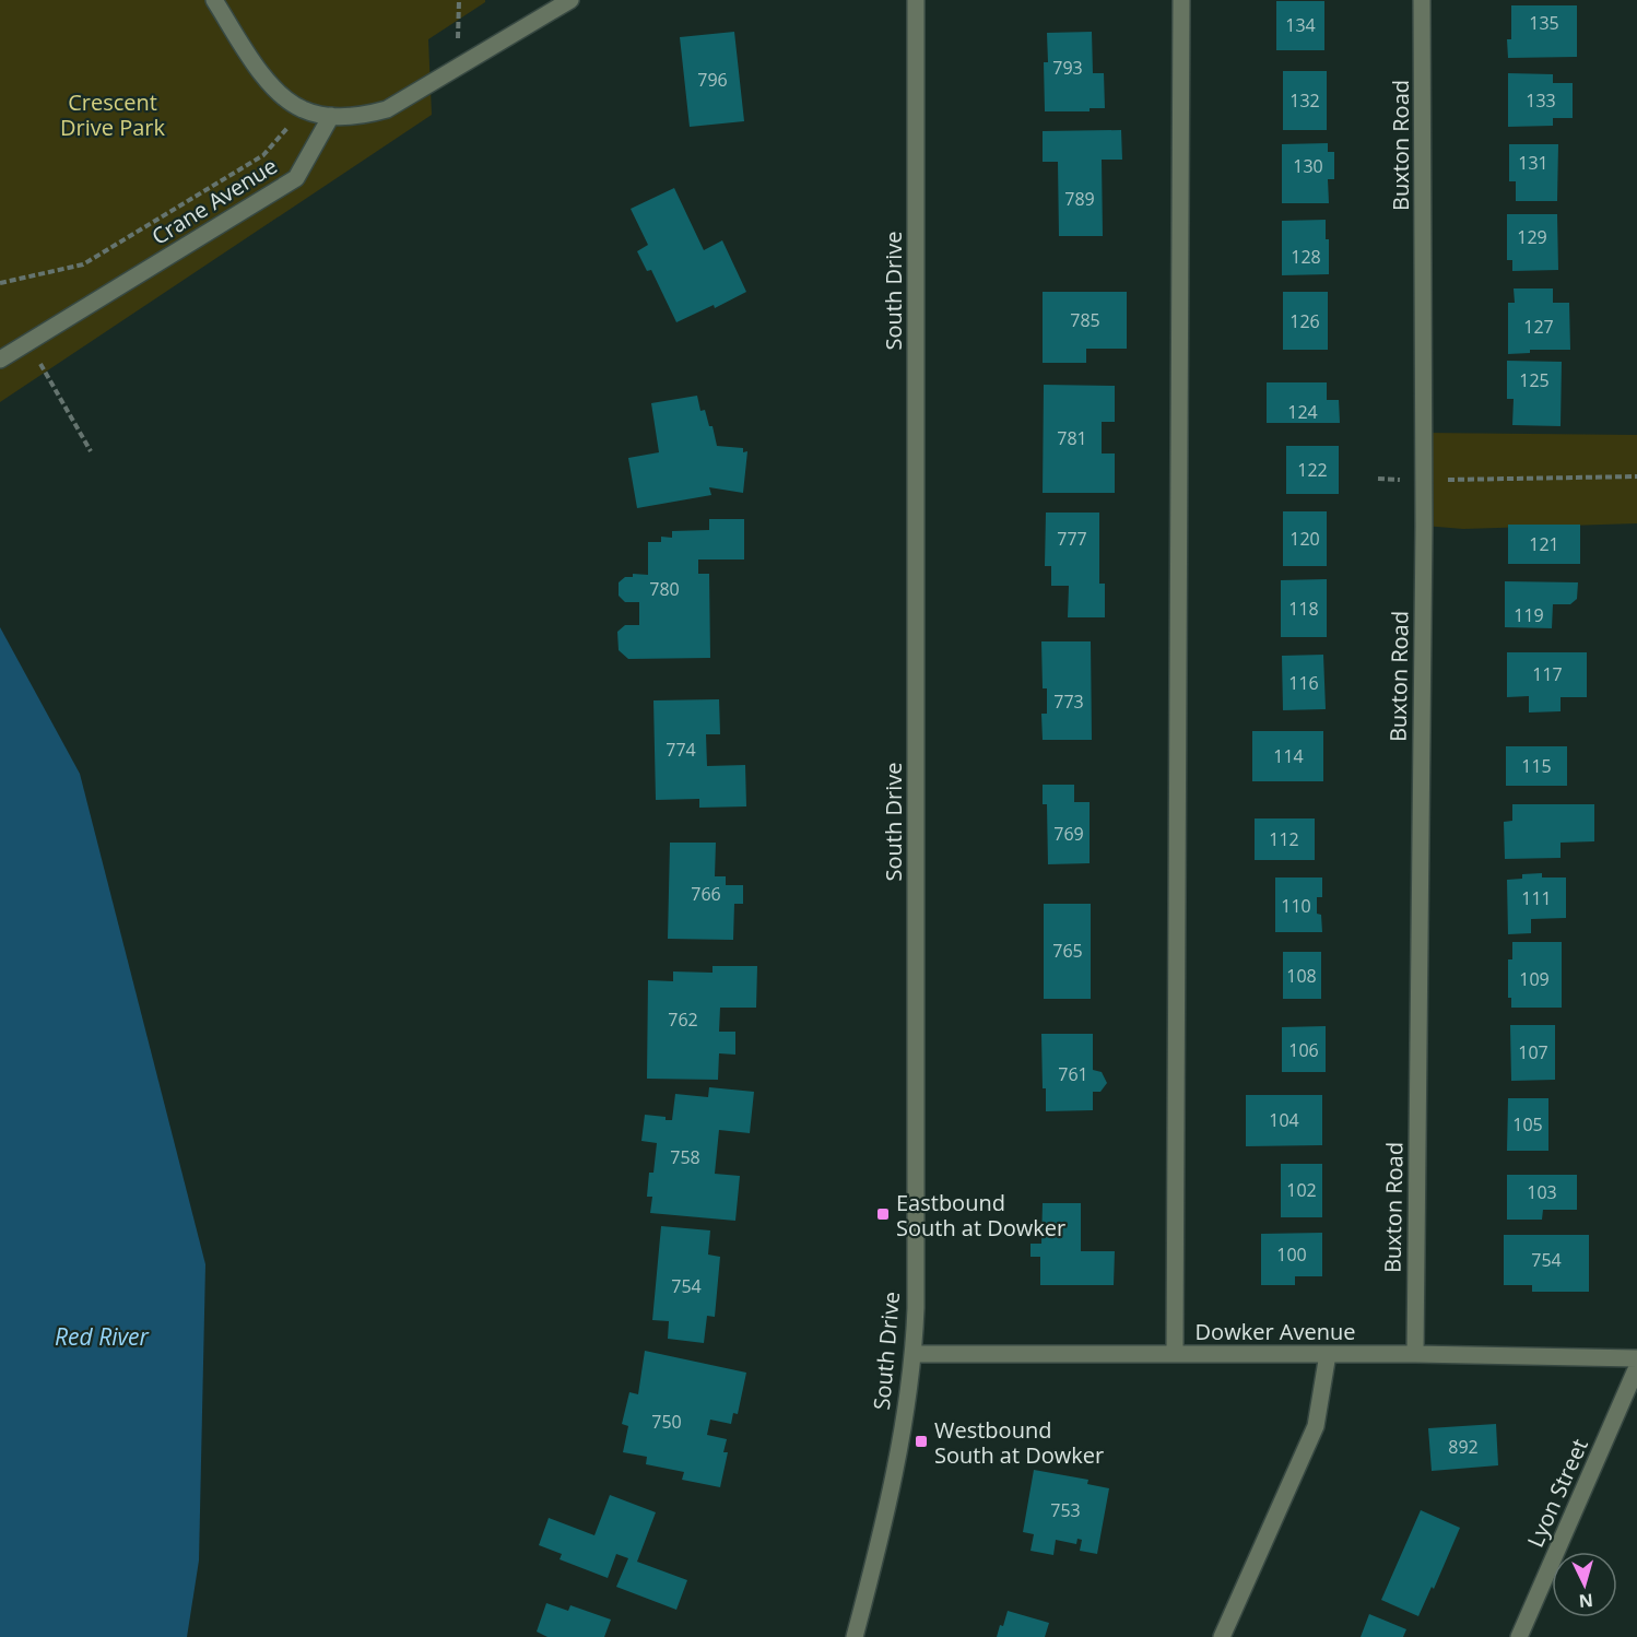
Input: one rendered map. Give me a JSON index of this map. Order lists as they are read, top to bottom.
{
  "streets": {
    "street": [
      "Buxton Road",
      "Crane Avenue",
      "South Drive",
      "Dowker Avenue",
      "Lyon Street"
    ]
  },
  "crossings": [
    ["Buxton Road", "Dowker Avenue"],
    ["South Drive", "Dowker Avenue"]
  ],
  "water": ["Red River"],
  "parks": ["Crescent Drive Park"],
  "places": {
    "transit": ["Eastbound South at Dowker", "Westbound South at Dowker"]
  },
  "house_numbers": [
    "135",
    "134",
    "793",
    "796",
    "132",
    "133",
    "131",
    "130",
    "789",
    "129",
    "128",
    "785",
    "126",
    "127",
    "125",
    "124",
    "781",
    "122",
    "777",
    "120",
    "121",
    "780",
    "118",
    "119",
    "117",
    "116",
    "773",
    "774",
    "114",
    "115",
    "769",
    "112",
    "766",
    "111",
    "110",
    "765",
    "108",
    "109",
    "762",
    "106",
    "107",
    "761",
    "104",
    "105",
    "758",
    "102",
    "103",
    "100",
    "754",
    "754",
    "750",
    "892",
    "753"
  ],
  "north": "bottom"
}
